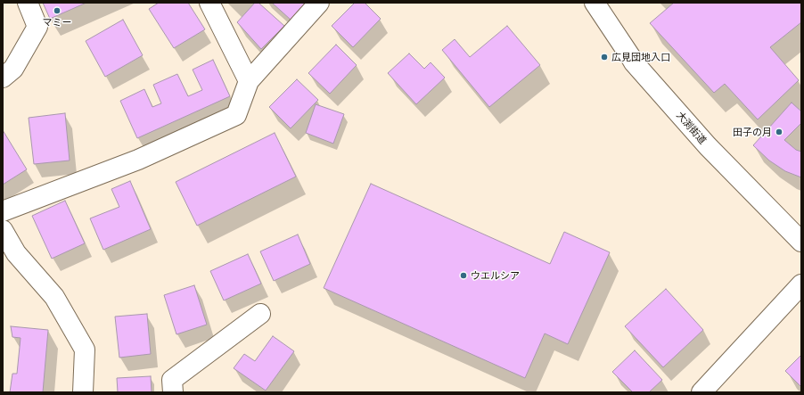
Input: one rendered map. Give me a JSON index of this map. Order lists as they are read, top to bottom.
{
  "streets": {
    "street": ["大渕街道"]
  },
  "places": [
    "マミー",
    "広見団地入口",
    "田子の月",
    "ウエルシア"
  ]
}
